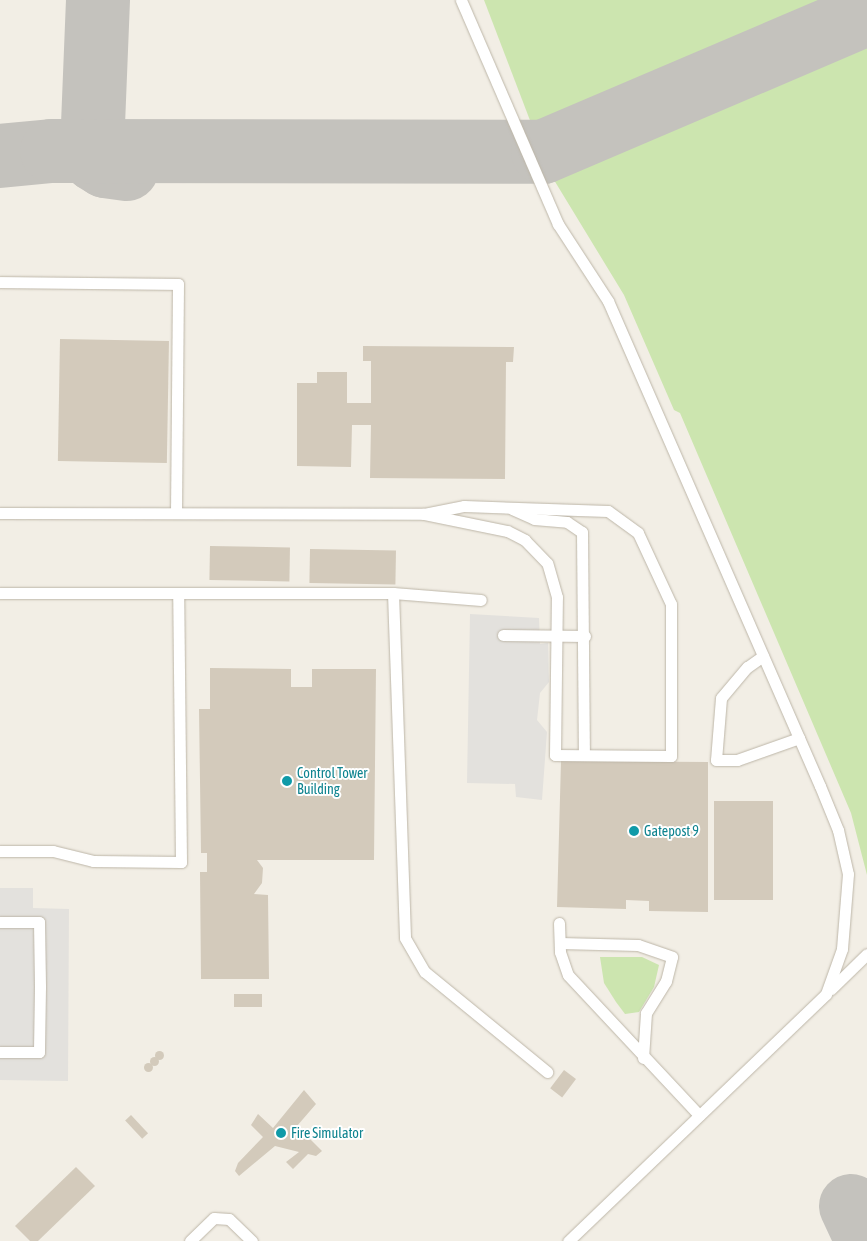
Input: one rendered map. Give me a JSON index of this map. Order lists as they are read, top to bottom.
{
  "places": ["Control Tower Building", "Gatepost 9", "Fire Simulator"]
}
